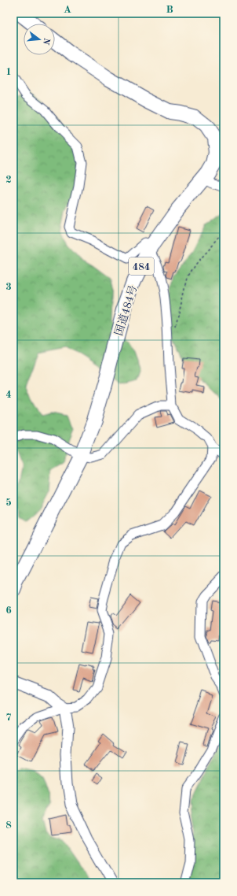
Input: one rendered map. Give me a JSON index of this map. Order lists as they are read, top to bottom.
{
  "streets": {
    "highway": ["484", "国道484号"]
  },
  "north": "right",
  "grid": {
    "columns": ["A", "B"],
    "rows": [
      "1",
      "2",
      "3",
      "4",
      "5",
      "6",
      "7",
      "8"
    ]
  }
}
